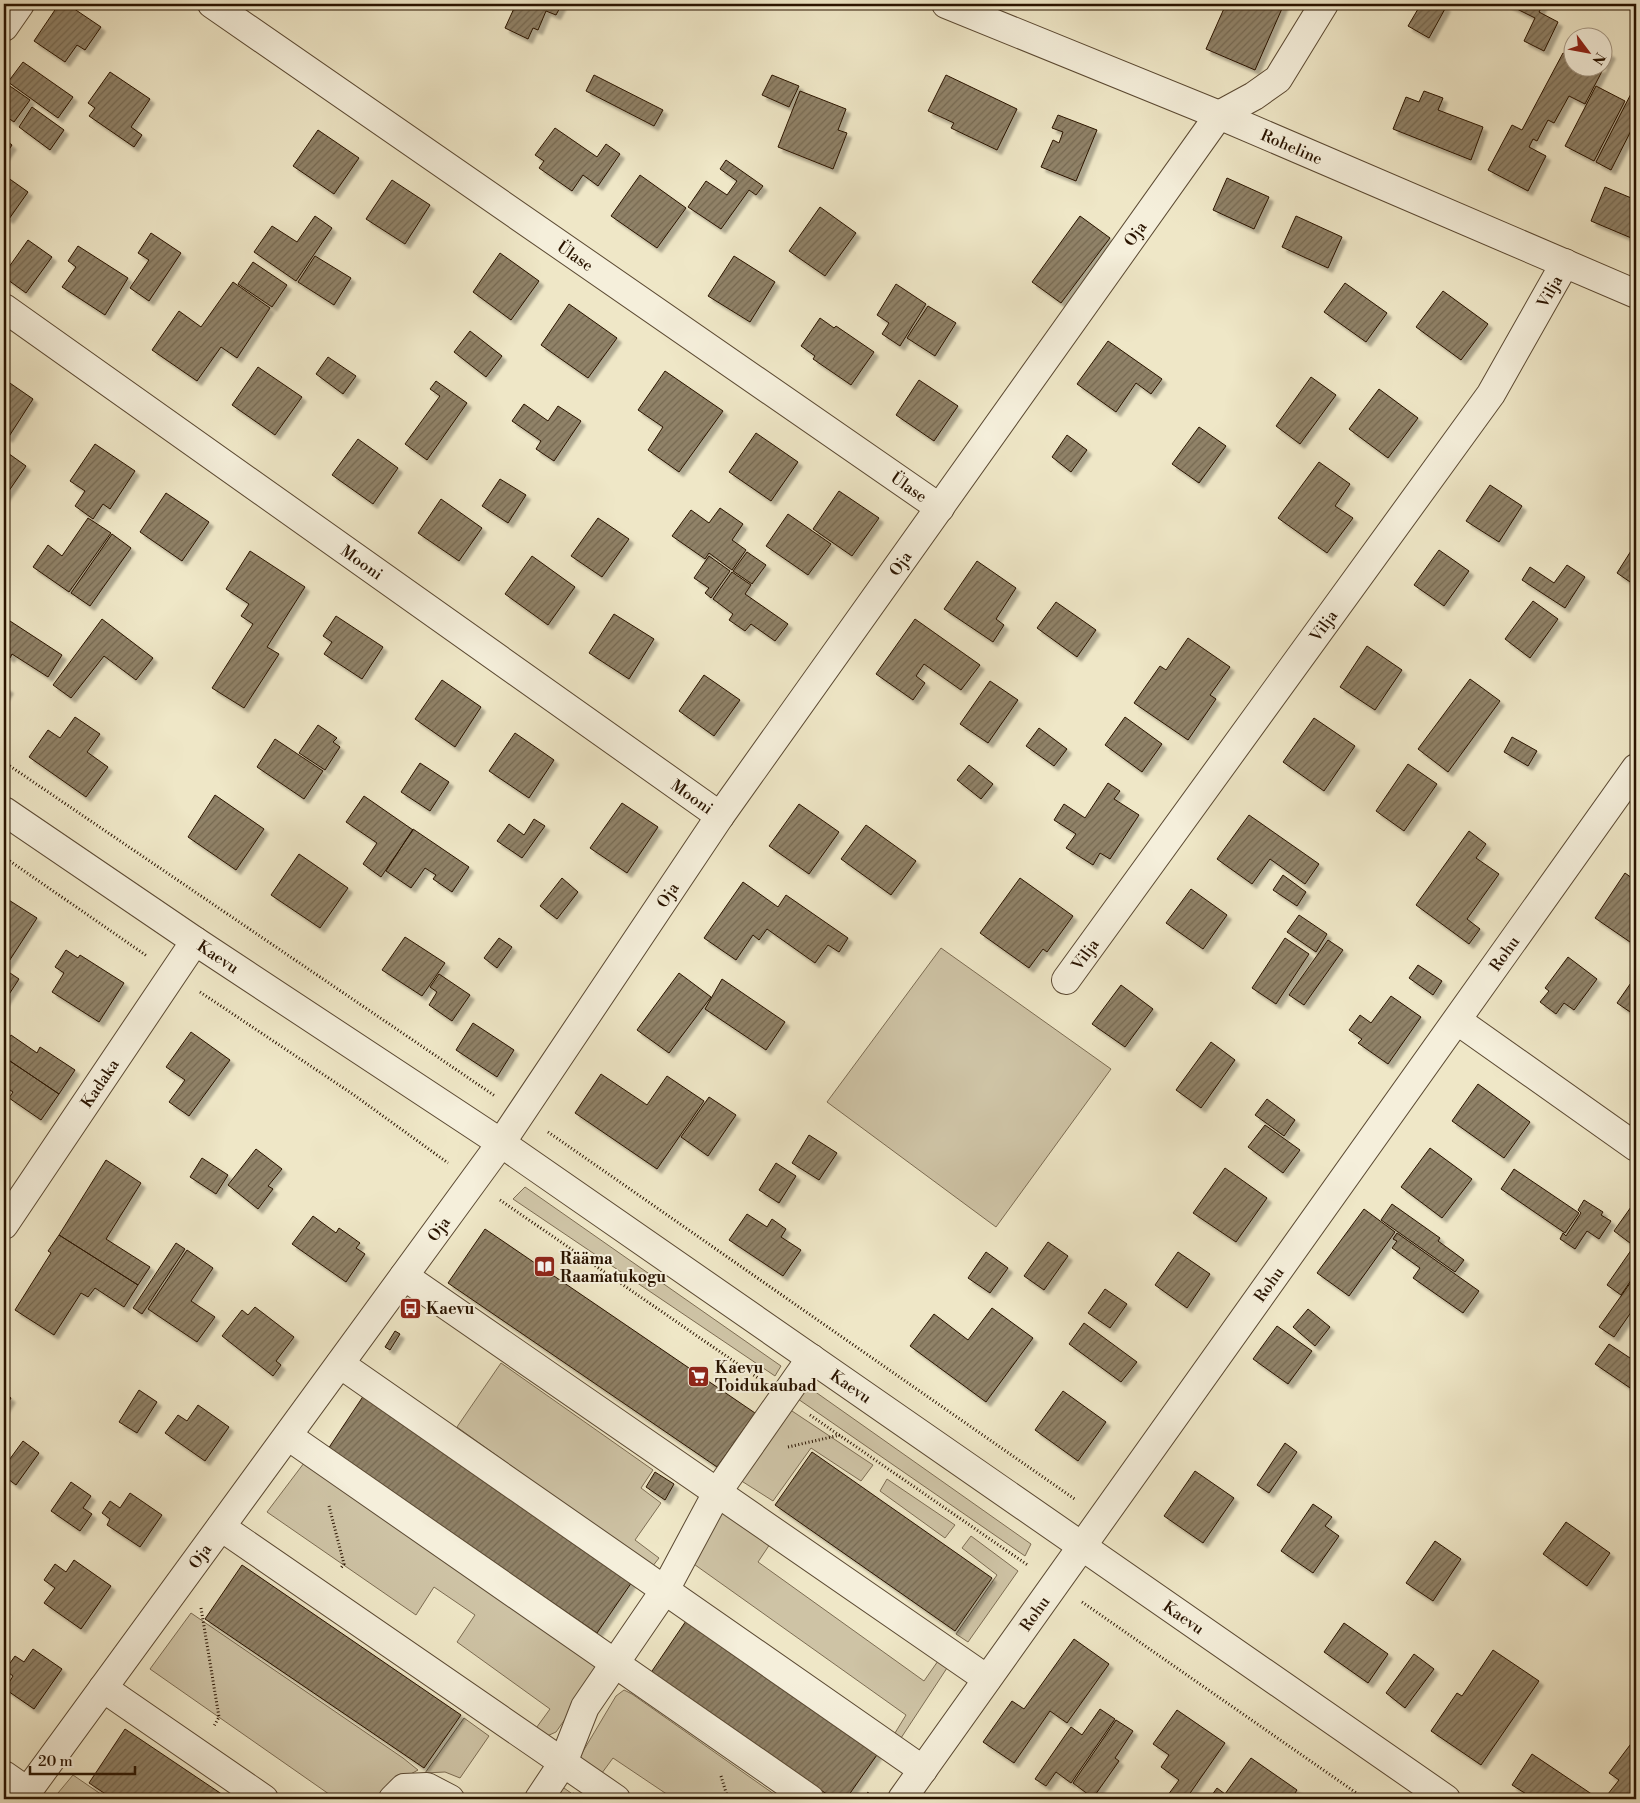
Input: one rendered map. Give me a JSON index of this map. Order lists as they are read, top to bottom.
{
  "streets": {
    "street": [
      "Roheline",
      "Oja",
      "Ülase",
      "Vilja",
      "Mooni",
      "Rohu",
      "Kaevu",
      "Kadaka"
    ]
  },
  "crossings": [
    ["Roheline", "Oja"],
    ["Roheline", "Vilja"],
    ["Oja", "Ülase"],
    ["Oja", "Mooni"],
    ["Oja", "Kaevu"],
    ["Rohu", "Kaevu"],
    ["Kaevu", "Kadaka"]
  ],
  "places": {
    "library": ["Rääma Raamatukogu"],
    "bus stop": ["Kaevu"],
    "supermarket": ["Kaevu Toidukaubad"]
  },
  "scale_bar": "20 m",
  "north": "bottom right"
}
